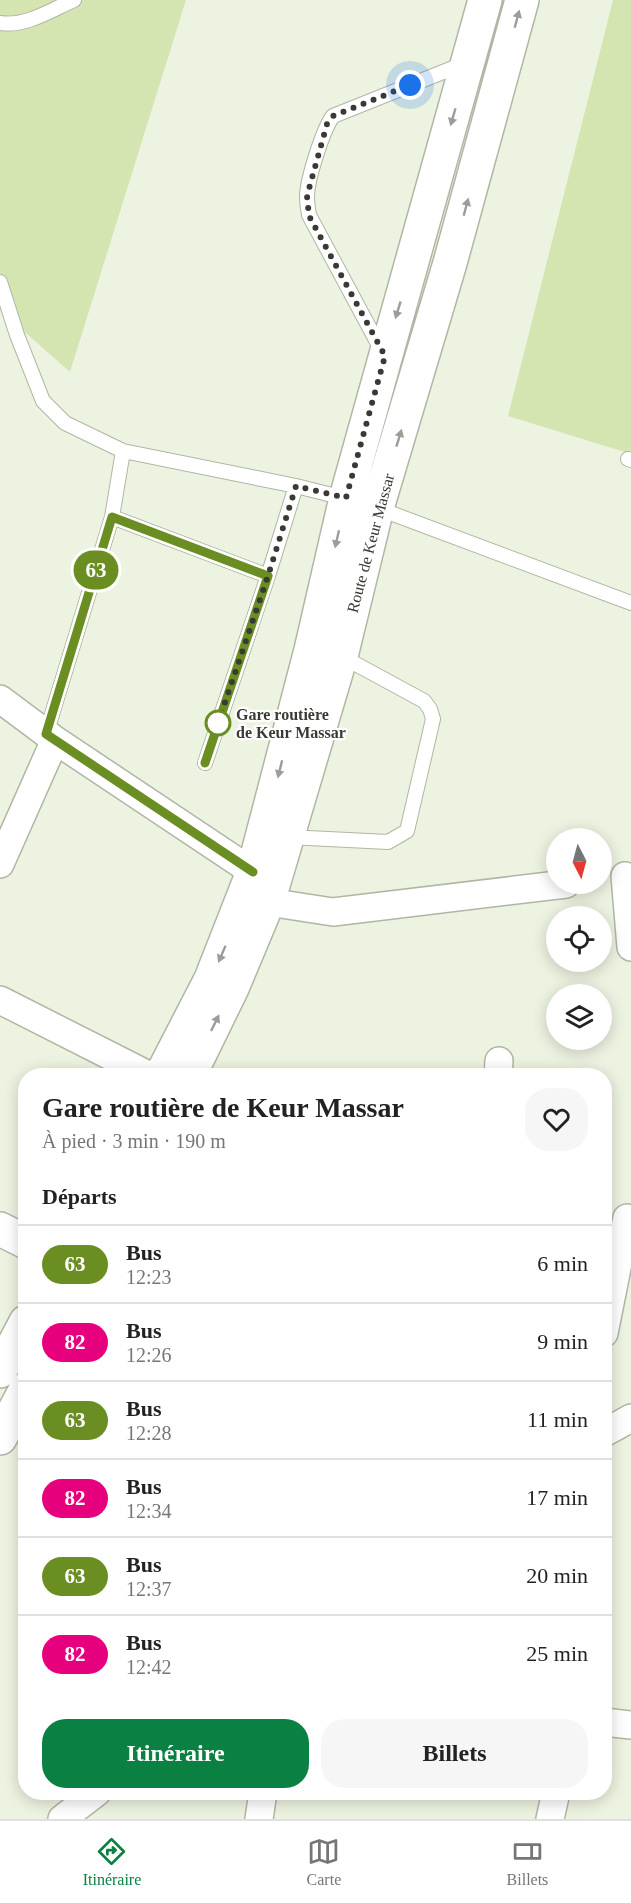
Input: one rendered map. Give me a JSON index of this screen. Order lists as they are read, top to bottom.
{
  "streets": {
    "main road": ["Route de Keur Massar"]
  },
  "places": ["Gare routière de Keur Massar"],
  "lines": ["bus line 63"],
  "north": "bottom",
  "page": {
    "on_map": "63",
    "heading": [
      ["Gare routière de Keur Massar", "À pied · 3 min · 190 m"],
      "Départs"
    ],
    "list": [
      {
        "mark": "63",
        "name": "Bus",
        "note": "12:23",
        "value": "6 min"
      },
      {
        "mark": "82",
        "name": "Bus",
        "note": "12:26",
        "value": "9 min"
      },
      {
        "mark": "63",
        "name": "Bus",
        "note": "12:28",
        "value": "11 min"
      },
      {
        "mark": "82",
        "name": "Bus",
        "note": "12:34",
        "value": "17 min"
      },
      {
        "mark": "63",
        "name": "Bus",
        "note": "12:37",
        "value": "20 min"
      },
      {
        "mark": "82",
        "name": "Bus",
        "note": "12:42",
        "value": "25 min"
      }
    ],
    "buttons": ["Itinéraire", "Billets"],
    "tabs": ["Itinéraire", "Carte", "Billets"]
  }
}
